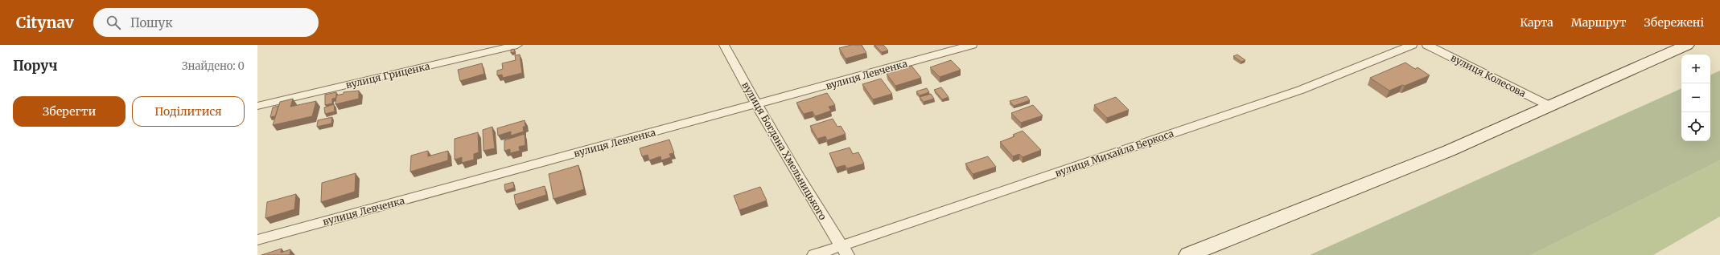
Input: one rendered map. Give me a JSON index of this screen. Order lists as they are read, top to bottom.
{
  "streets": {
    "street": [
      "вулиця Левченка",
      "вулиця Гриценка",
      "вулиця Колесова",
      "вулиця Богдана Хмельницького",
      "вулиця Михайла Беркоса"
    ]
  },
  "crossings": [
    ["вулиця Левченка", "вулиця Богдана Хмельницького"],
    ["вулиця Богдана Хмельницького", "вулиця Михайла Беркоса"]
  ],
  "page": {
    "header": "Citynav",
    "search": "Пошук",
    "nav": ["Карта", "Маршрут", "Збережені"],
    "heading": ["Поруч", "Знайдено: 0"],
    "map_buttons": ["+", "−"],
    "buttons": ["Зберегти", "Поділитися"]
  }
}
